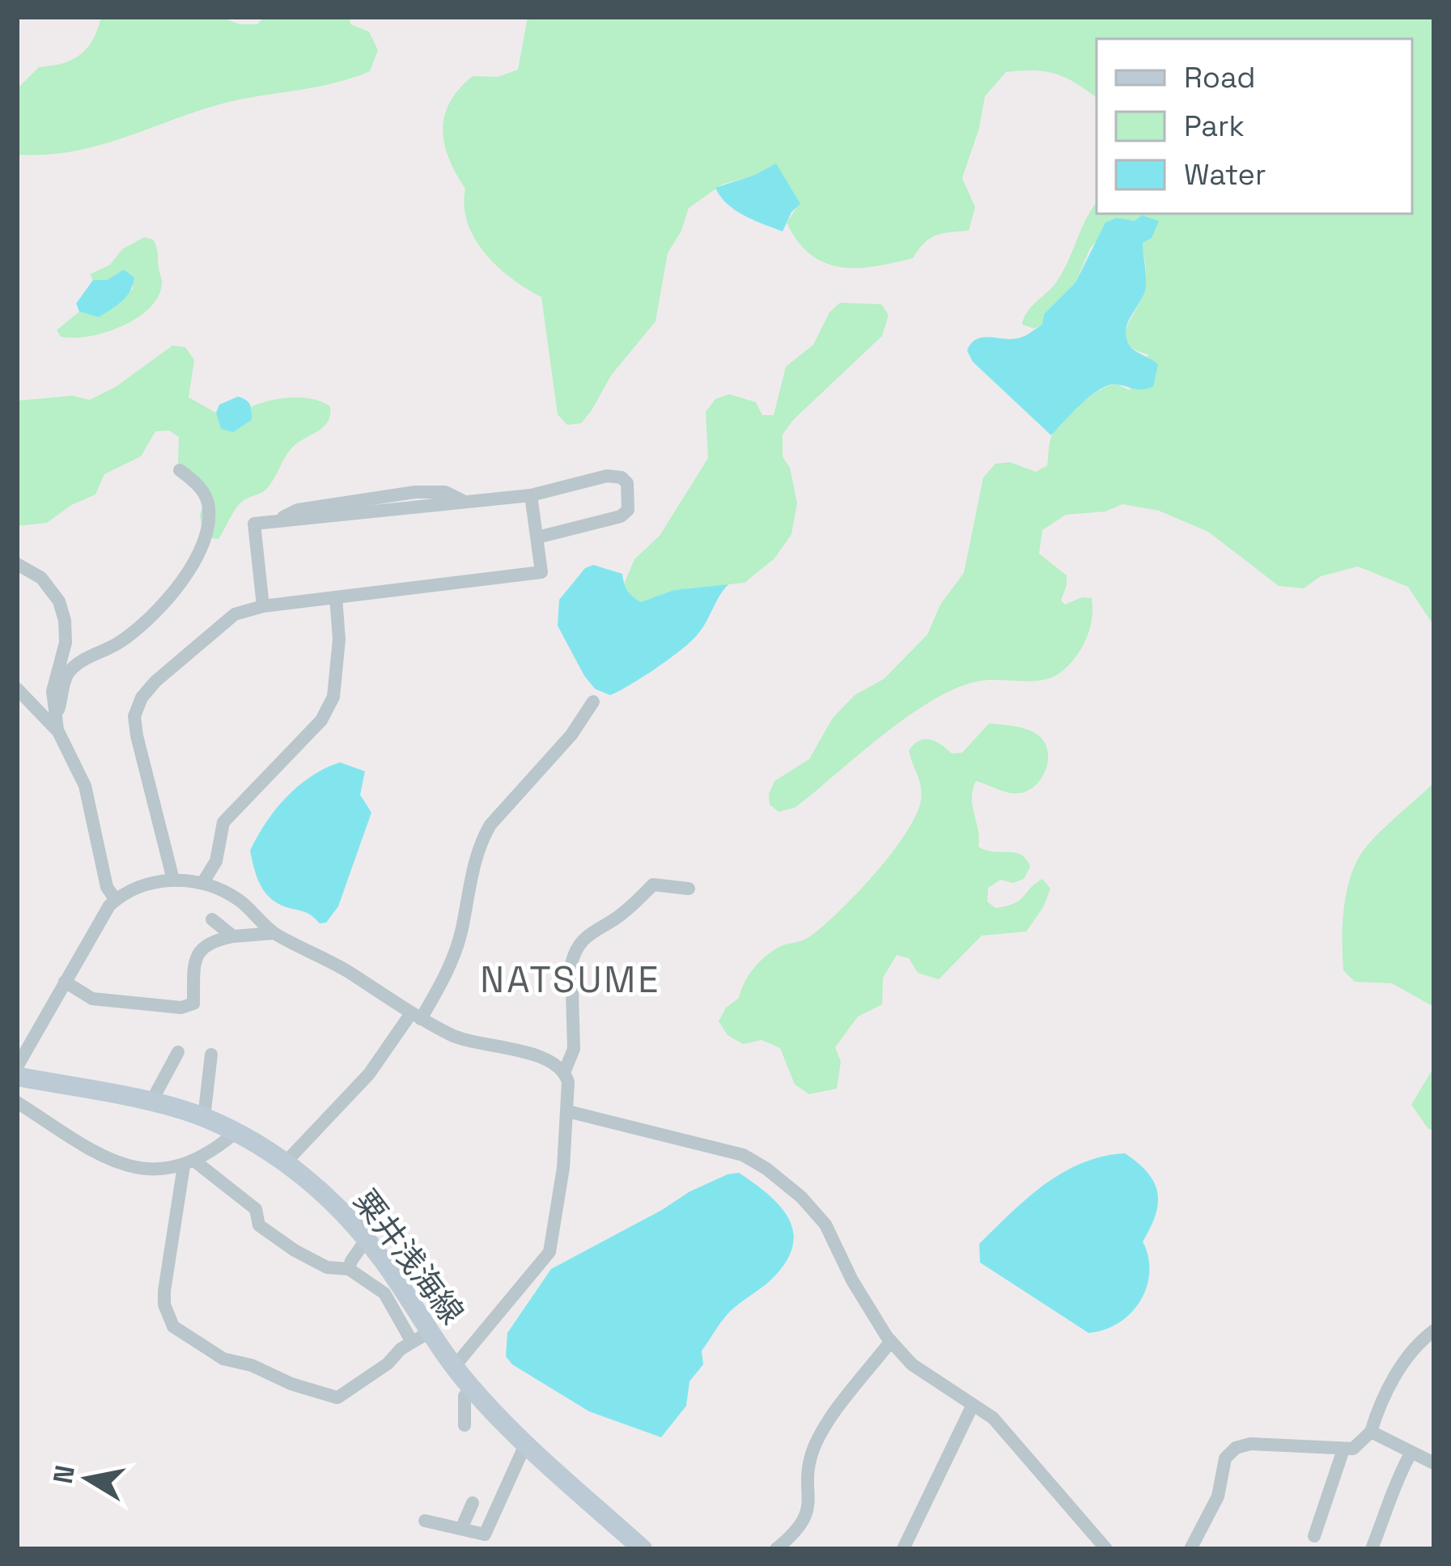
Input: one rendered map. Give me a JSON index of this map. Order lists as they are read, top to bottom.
{
  "streets": {
    "main road": ["粟井浅海線"]
  },
  "districts": ["NATSUME"],
  "legend": ["Road", "Park", "Water"],
  "north": "left"
}
